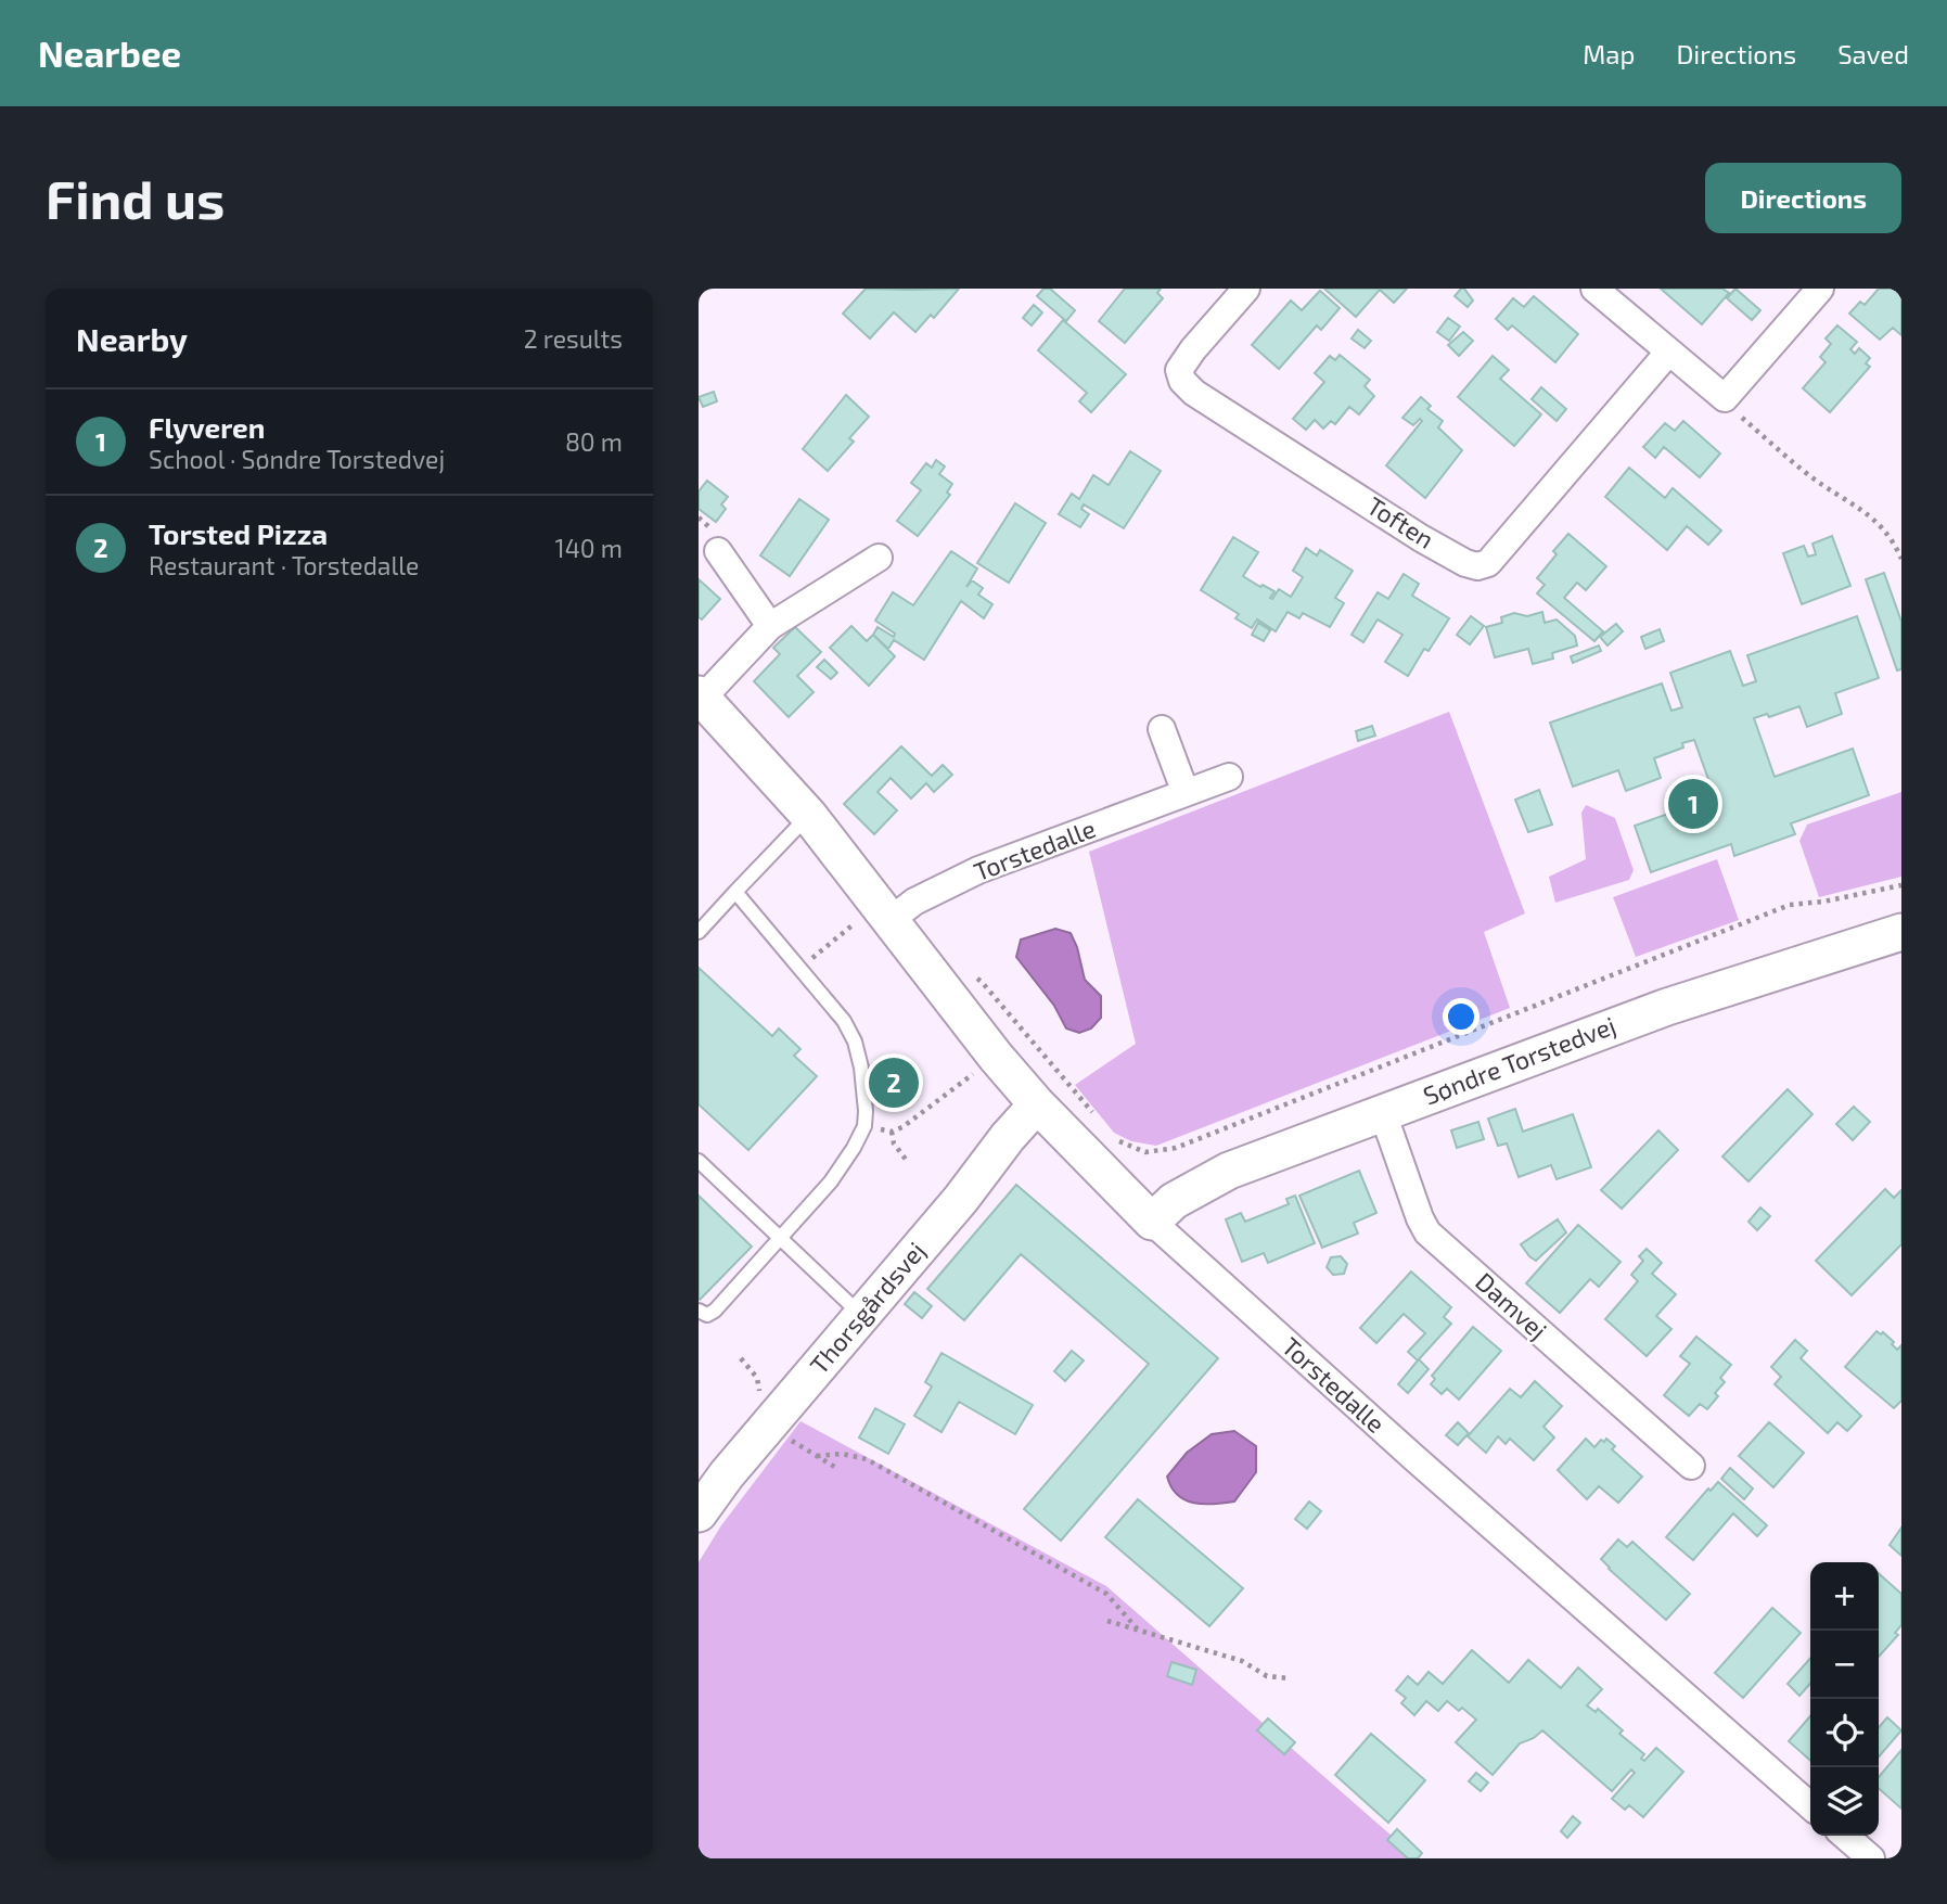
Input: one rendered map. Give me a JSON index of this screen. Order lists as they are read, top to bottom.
{
  "streets": {
    "street": [
      "Toften",
      "Torstedalle",
      "Søndre Torstedvej",
      "Damvej",
      "Thorsgårdsvej"
    ]
  },
  "crossings": [
    ["Torstedalle", "Søndre Torstedvej"],
    ["Torstedalle", "Thorsgårdsvej"],
    ["Søndre Torstedvej", "Damvej"]
  ],
  "page": {
    "header": "Nearbee",
    "nav": ["Map", "Directions", "Saved"],
    "buttons": "Directions",
    "title": "Find us",
    "heading": ["Nearby", "2 results"],
    "list": [
      {
        "mark": "1",
        "name": "Flyveren",
        "note": "School · Søndre Torstedvej",
        "value": "80 m"
      },
      {
        "mark": "2",
        "name": "Torsted Pizza",
        "note": "Restaurant · Torstedalle",
        "value": "140 m"
      }
    ],
    "pins": ["1", "2"],
    "map_buttons": ["+", "−"]
  }
}
